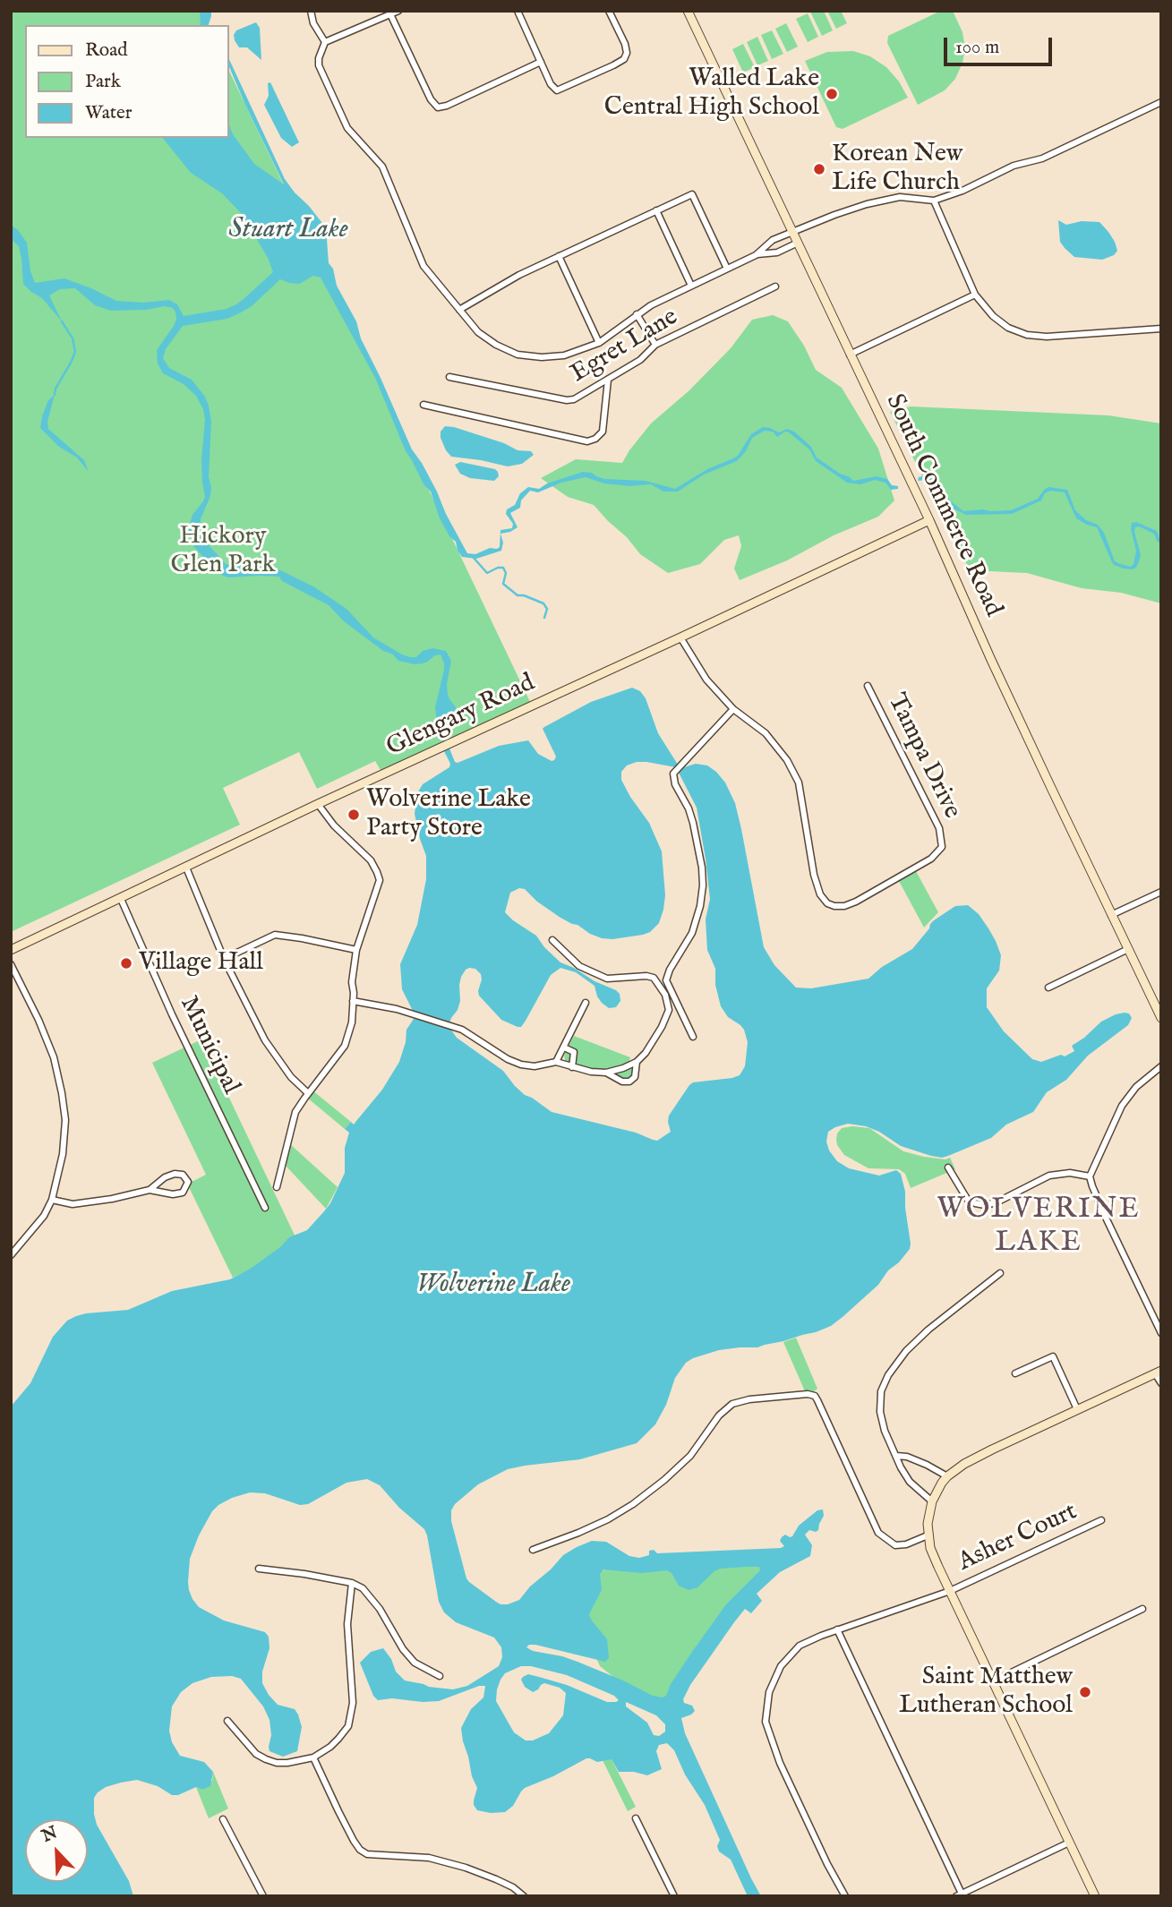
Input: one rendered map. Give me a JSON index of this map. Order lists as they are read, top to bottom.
{
  "streets": {
    "street": [
      "Egret Lane",
      "South Commerce Road",
      "Glengary Road",
      "Tampa Drive",
      "Municipal",
      "Asher Court"
    ]
  },
  "crossings": [
    ["South Commerce Road", "Glengary Road"],
    ["Glengary Road", "Tampa Drive"],
    ["Glengary Road", "Municipal"]
  ],
  "districts": ["WOLVERINE LAKE"],
  "water": ["Stuart Lake", "Wolverine Lake"],
  "parks": ["Hickory Glen Park"],
  "places": [
    "Walled Lake Central High School",
    "Korean New Life Church",
    "Wolverine Lake Party Store",
    "Village Hall",
    "Saint Matthew Lutheran School"
  ],
  "legend": ["Road", "Park", "Water"],
  "scale_bar": "100 m",
  "north": "top left"
}
